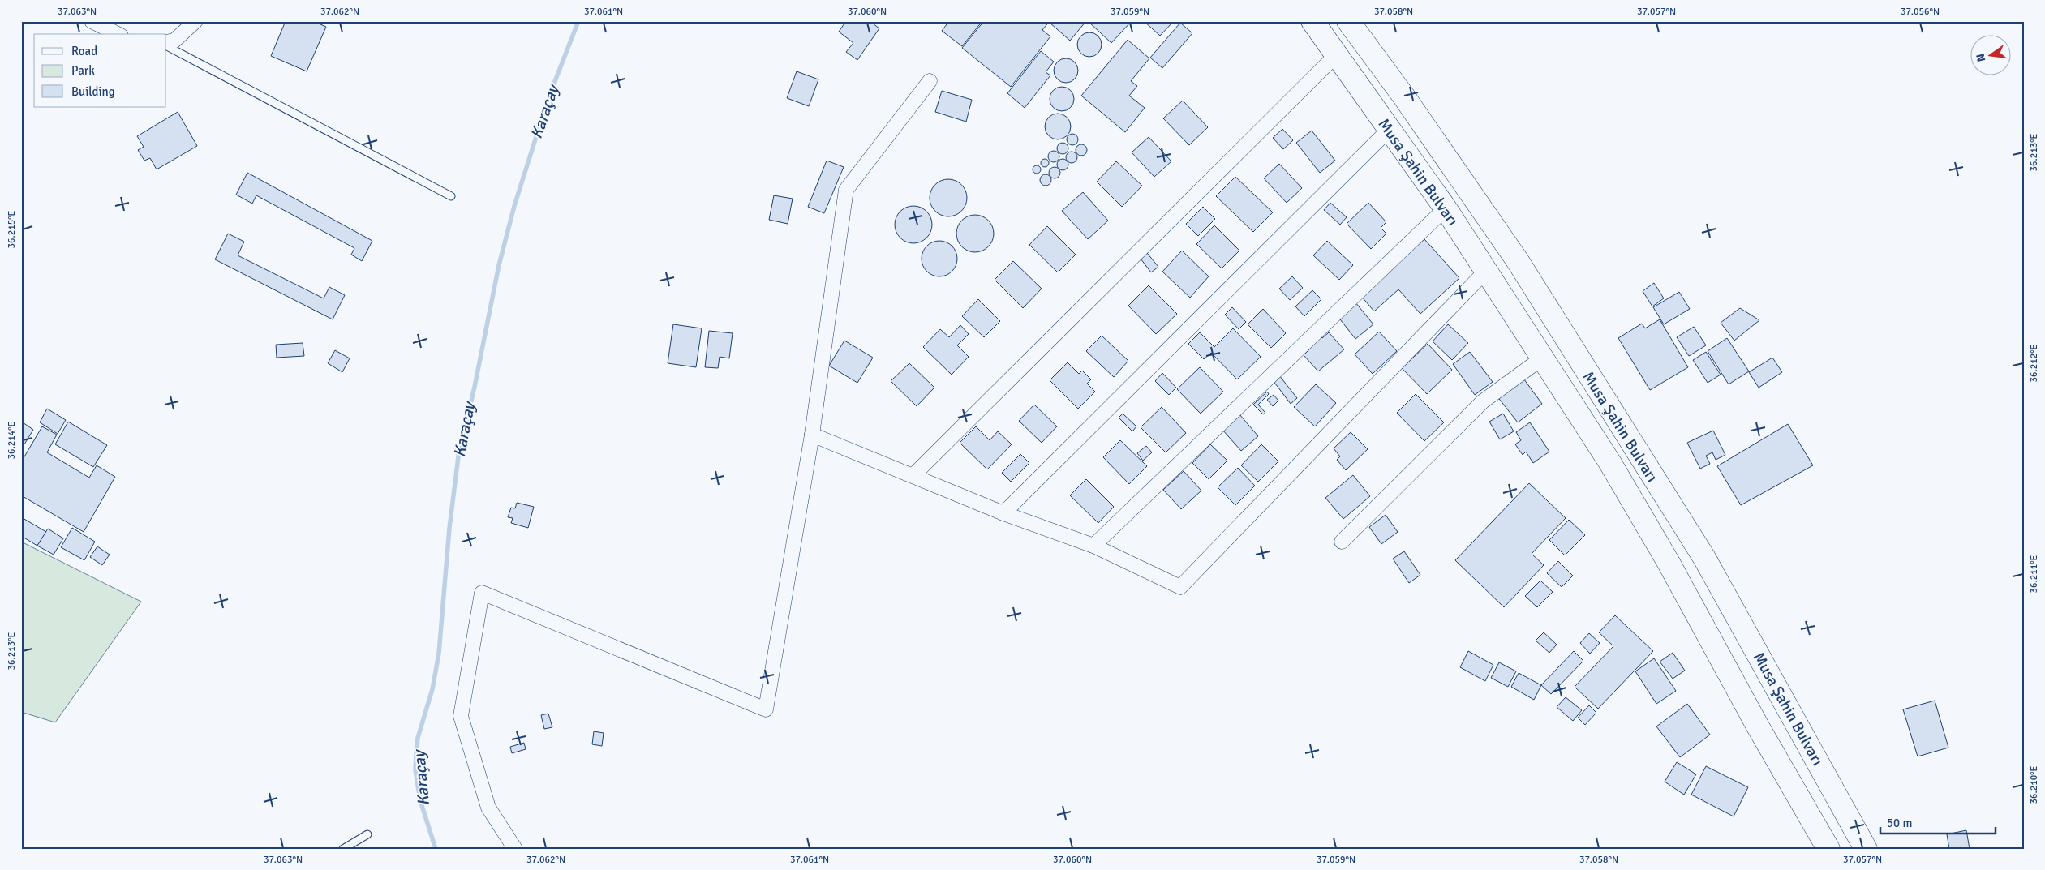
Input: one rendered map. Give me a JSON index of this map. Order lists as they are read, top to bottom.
{
  "streets": {
    "highway": ["Musa Şahin Bulvarı"]
  },
  "water": ["Karaçay"],
  "legend": ["Road", "Park", "Building"],
  "scale_bar": "50 m",
  "north": "left",
  "coordinates": [
    "37.063°N",
    "37.062°N",
    "37.061°N",
    "37.060°N",
    "37.059°N",
    "37.058°N",
    "37.057°N",
    "37.056°N",
    "36.213°E",
    "36.215°E",
    "36.212°E",
    "36.214°E",
    "36.211°E",
    "36.210°E"
  ]
}
